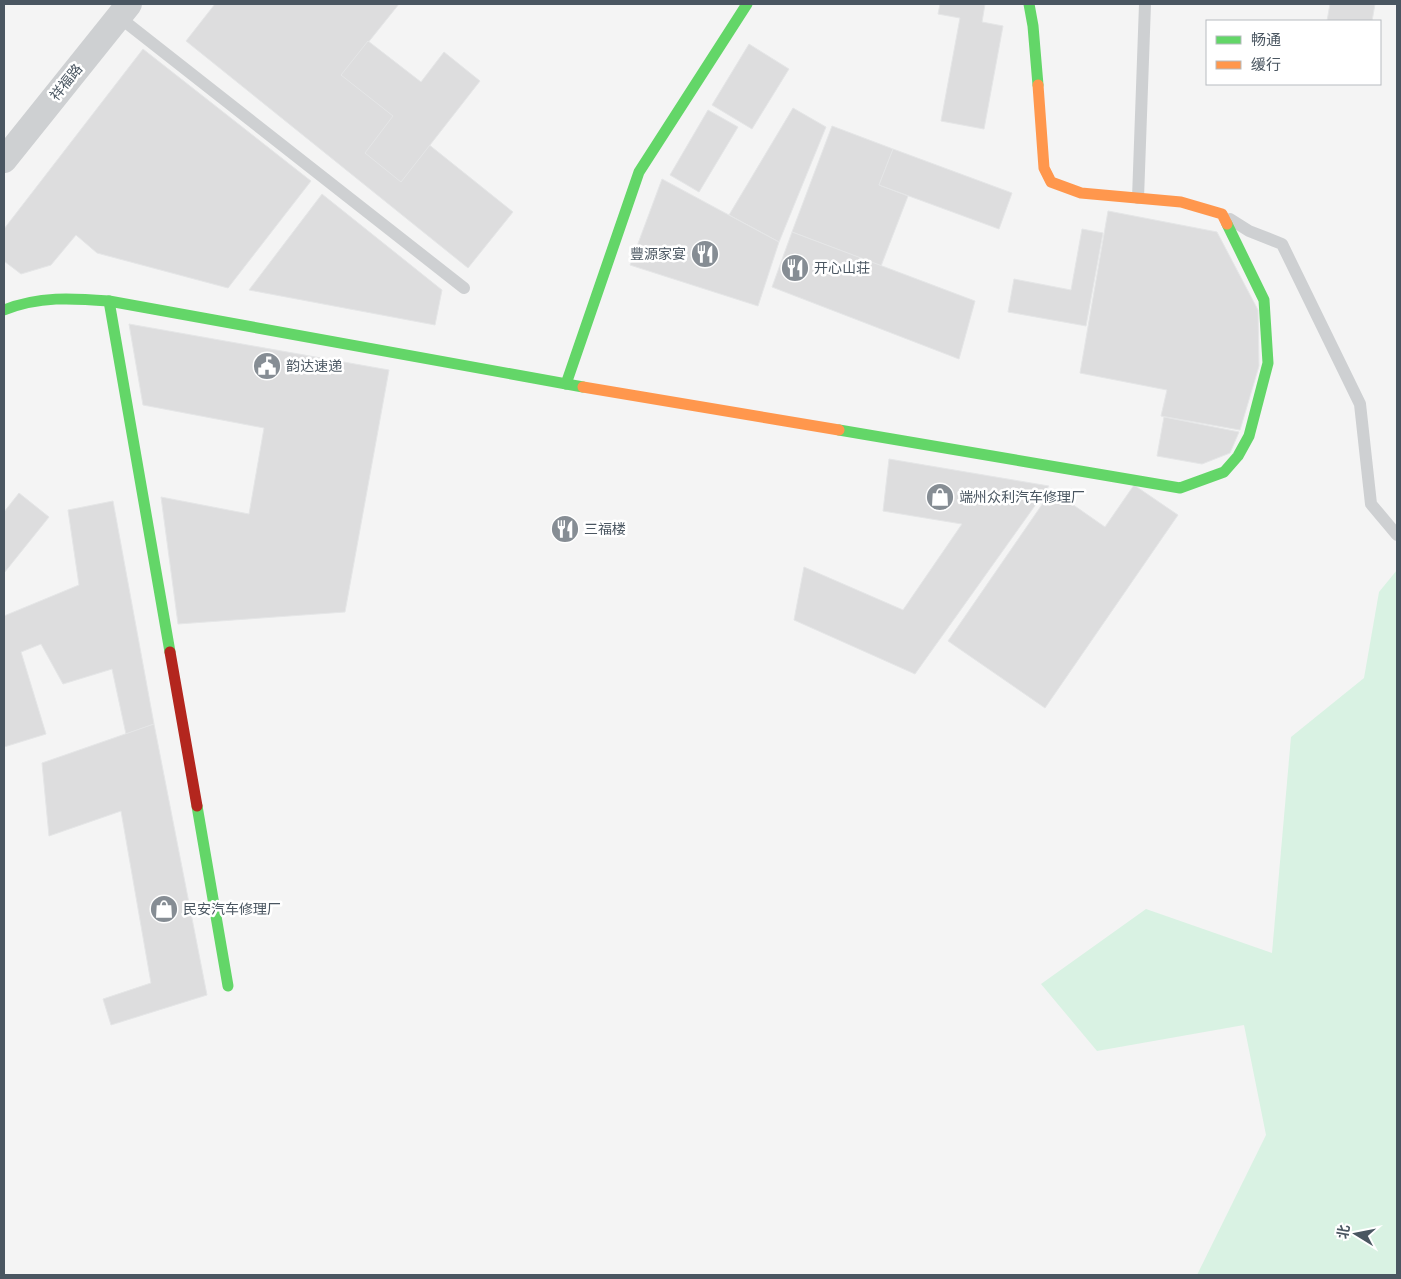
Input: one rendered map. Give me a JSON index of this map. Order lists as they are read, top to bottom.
{
  "streets": {
    "street": ["祥福路"]
  },
  "places": {
    "restaurant": ["豐源家宴", "开心山荘", "三福楼"],
    "public building": ["韵达速递"],
    "shop": ["端州众利汽车修理厂", "民安汽车修理厂"]
  },
  "legend": ["畅通", "缓行"],
  "north": "left"
}
